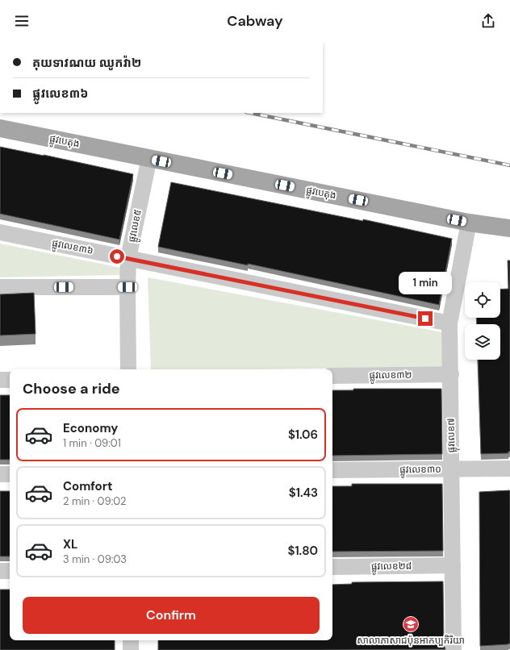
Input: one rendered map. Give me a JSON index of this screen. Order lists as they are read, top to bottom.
{
  "streets": {
    "main road": ["ផ្លូវបេតុង"],
    "street": [
      "ផ្លូវលេខ៥",
      "ផ្លូវលេខ៣៦",
      "ផ្លូវលេខ៣២",
      "ផ្លុវលេខ៧",
      "ផ្លូវលេខ៣០",
      "ផ្លូវលេខ២៨"
    ]
  },
  "crossings": [
    ["ផ្លូវបេតុង", "ផ្លូវលេខ៥"],
    ["ផ្លូវបេតុង", "ផ្លុវលេខ៧"],
    ["ផ្លូវលេខ៥", "ផ្លូវលេខ៣៦"],
    ["ផ្លូវលេខ៣៦", "ផ្លុវលេខ៧"],
    ["ផ្លូវលេខ៣២", "ផ្លុវលេខ៧"],
    ["ផ្លុវលេខ៧", "ផ្លូវលេខ៣០"],
    ["ផ្លុវលេខ៧", "ផ្លូវលេខ២៨"]
  ],
  "places": {
    "school or university": ["សាលាភាសាជប៉ុនអាកប្បកិរិយា"]
  },
  "page": {
    "header": "Cabway",
    "banner": ["គុយទាវណយ ឈូកវ៉ា២", "ផ្លូវលេខ៣៦"],
    "bubble": "1 min",
    "heading": "Choose a ride",
    "list": [
      {
        "name": "Economy",
        "note": "1 min · 09:01",
        "value": "$1.06"
      },
      {
        "name": "Comfort",
        "note": "2 min · 09:02",
        "value": "$1.43"
      },
      {
        "name": "XL",
        "note": "3 min · 09:03",
        "value": "$1.80"
      }
    ],
    "buttons": "Confirm"
  }
}
